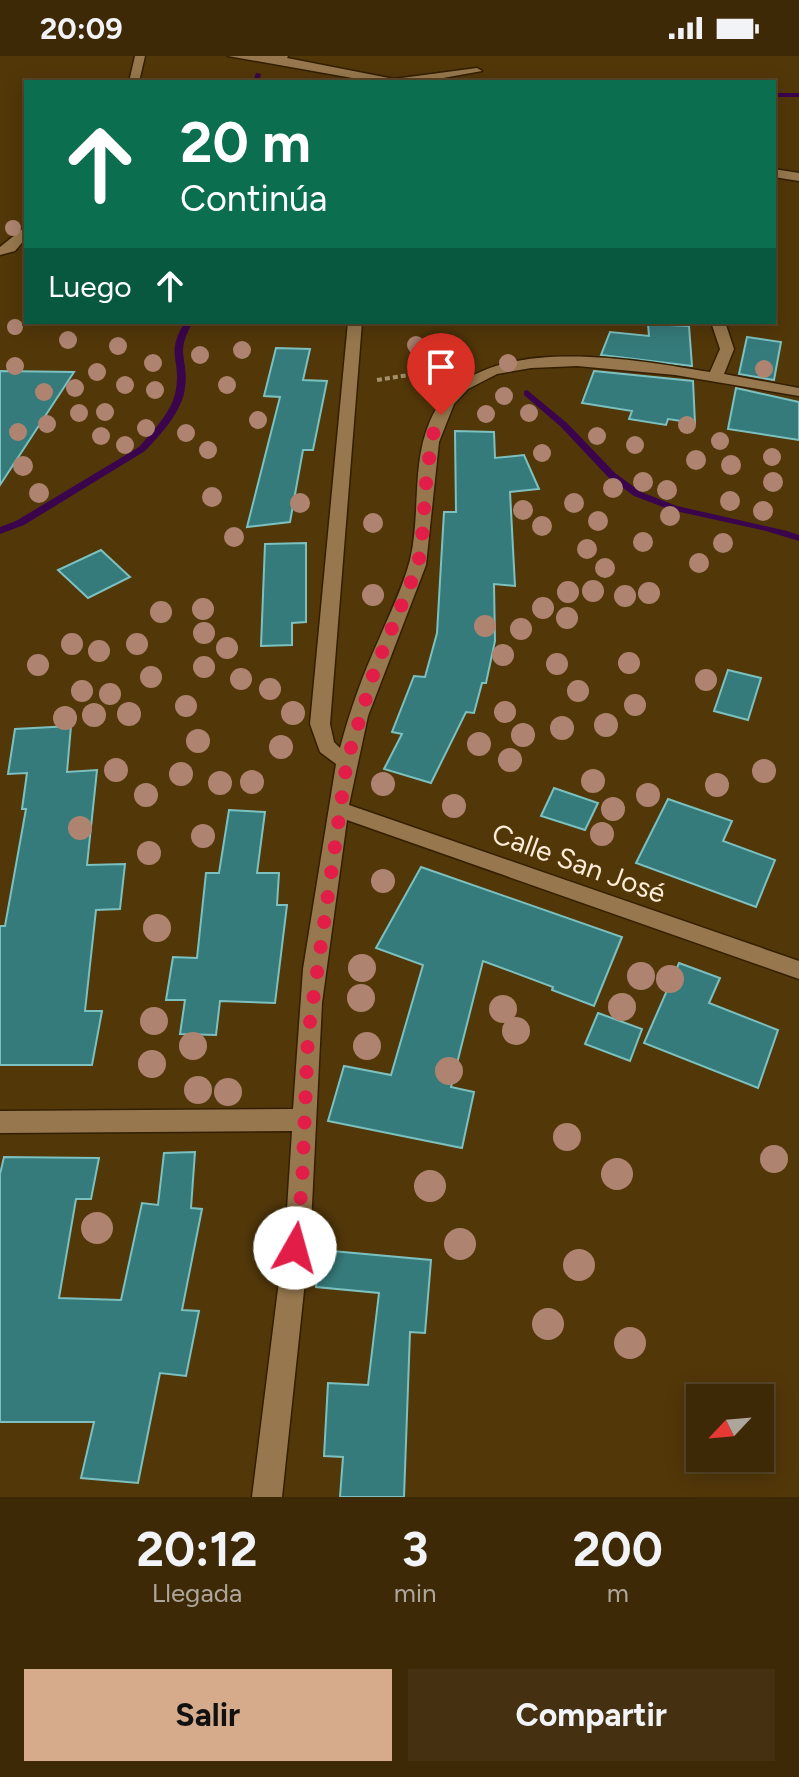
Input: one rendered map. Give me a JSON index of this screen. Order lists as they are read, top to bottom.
{
  "streets": {
    "street": ["Calle San José"]
  },
  "north": "bottom left",
  "page": {
    "status": "20:09",
    "turn": ["20 m", "Continúa"],
    "then": "Luego",
    "eta": [
      "20:12",
      "Llegada",
      "3",
      "min",
      "200",
      "m"
    ],
    "buttons": ["Salir", "Compartir"]
  }
}
